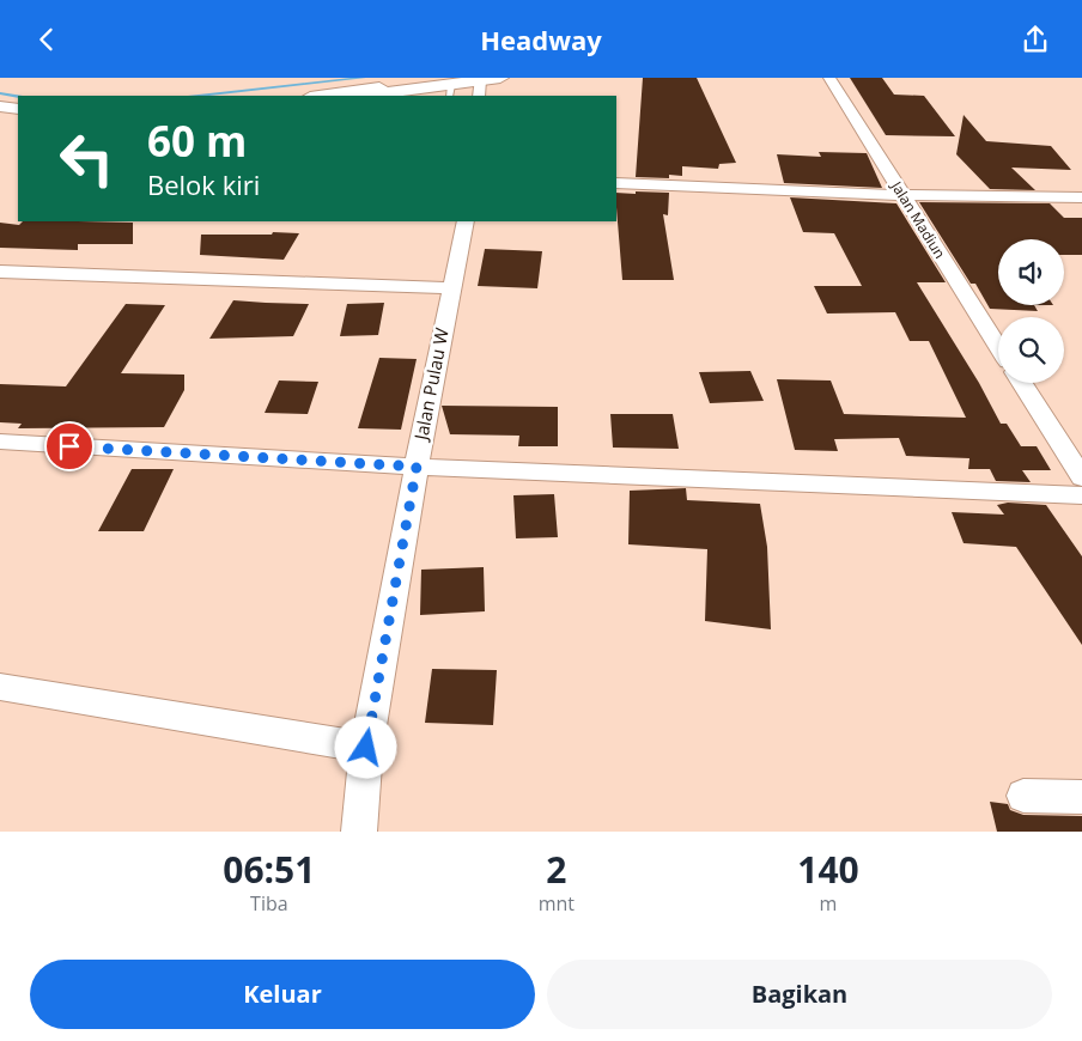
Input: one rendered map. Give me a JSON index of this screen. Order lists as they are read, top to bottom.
{
  "streets": {
    "street": ["Jalan Madiun", "Jalan Pulau W"]
  },
  "page": {
    "header": "Headway",
    "turn": ["60 m", "Belok kiri"],
    "eta": [
      "06:51",
      "Tiba",
      "2",
      "mnt",
      "140",
      "m"
    ],
    "buttons": ["Keluar", "Bagikan"]
  }
}
